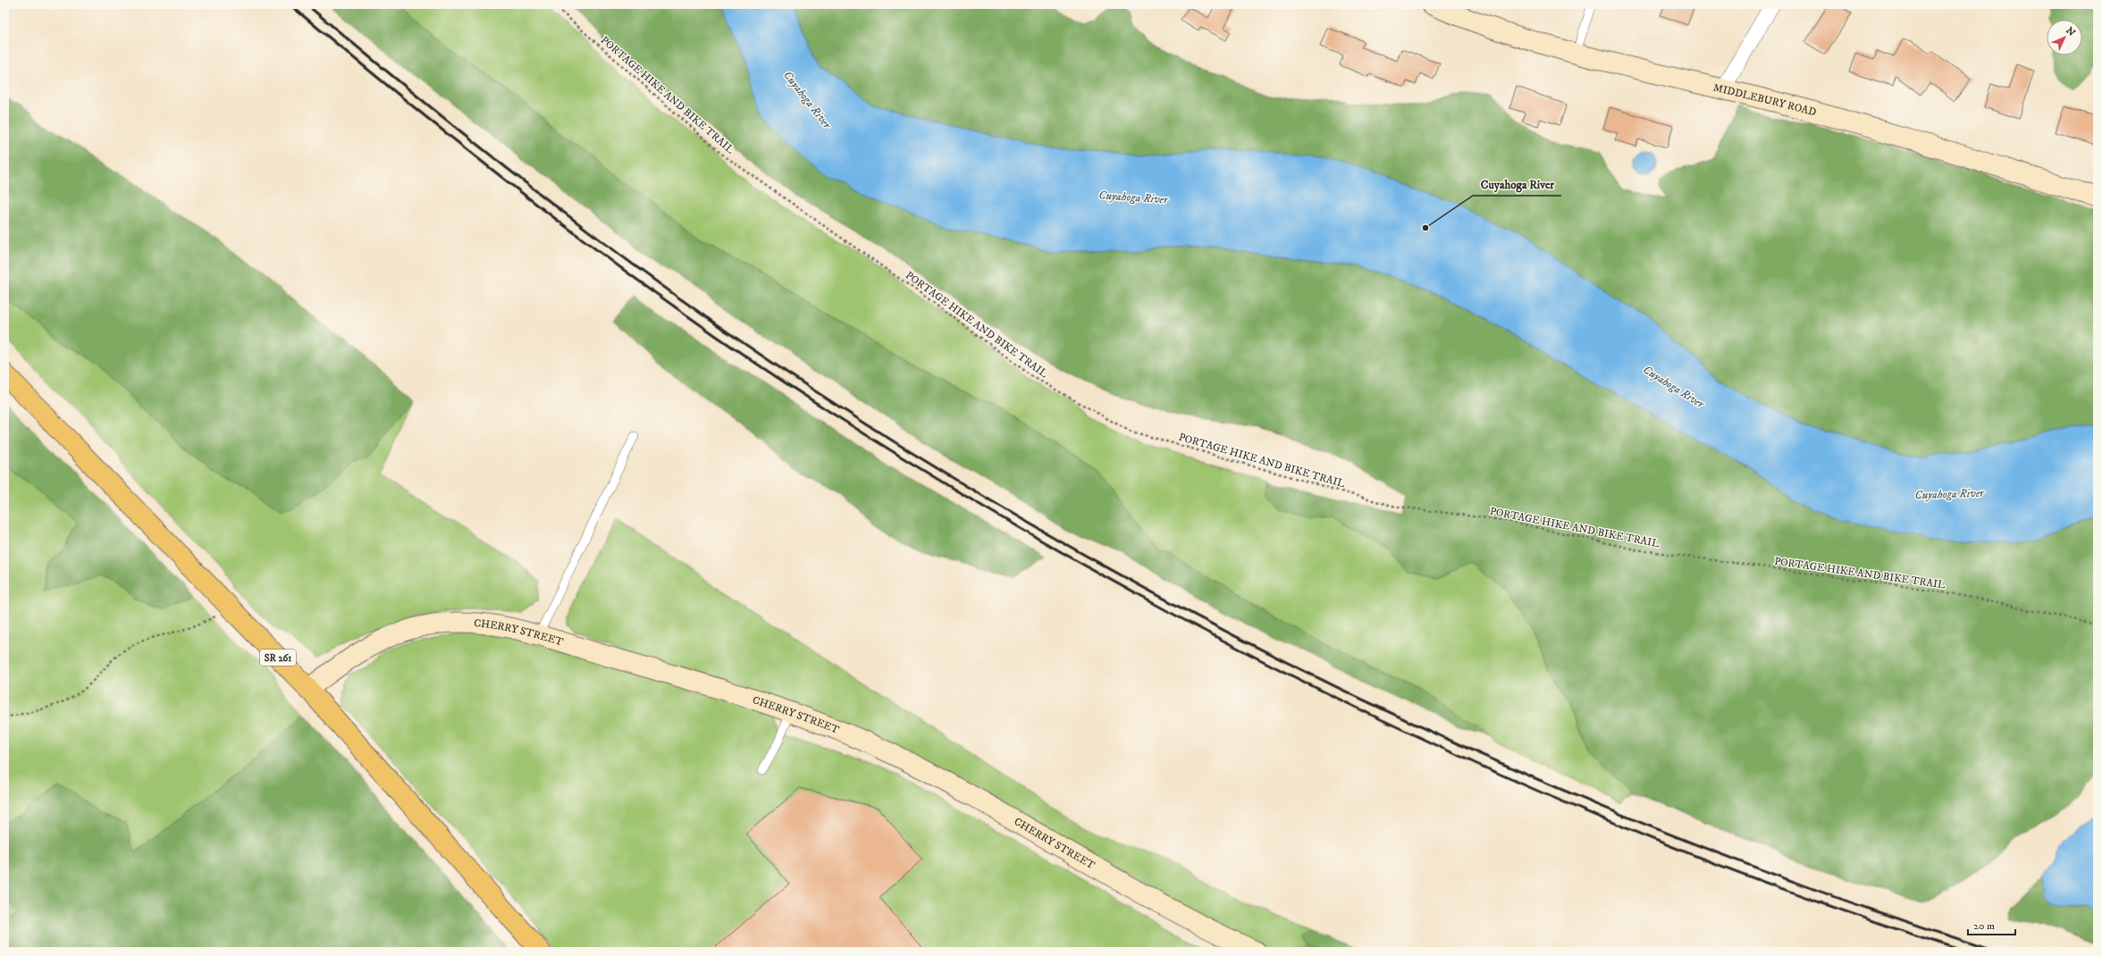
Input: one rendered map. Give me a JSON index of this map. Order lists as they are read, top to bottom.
{
  "streets": {
    "main road": ["SR 261"],
    "street": ["MIDDLEBURY ROAD", "CHERRY STREET"],
    "path": ["PORTAGE HIKE AND BIKE TRAIL"]
  },
  "crossings": [
    ["CHERRY STREET", "SR 261"]
  ],
  "water": ["Cuyahoga River"],
  "places": ["Cuyahoga River"],
  "scale_bar": "20 m",
  "north": "top right"
}
